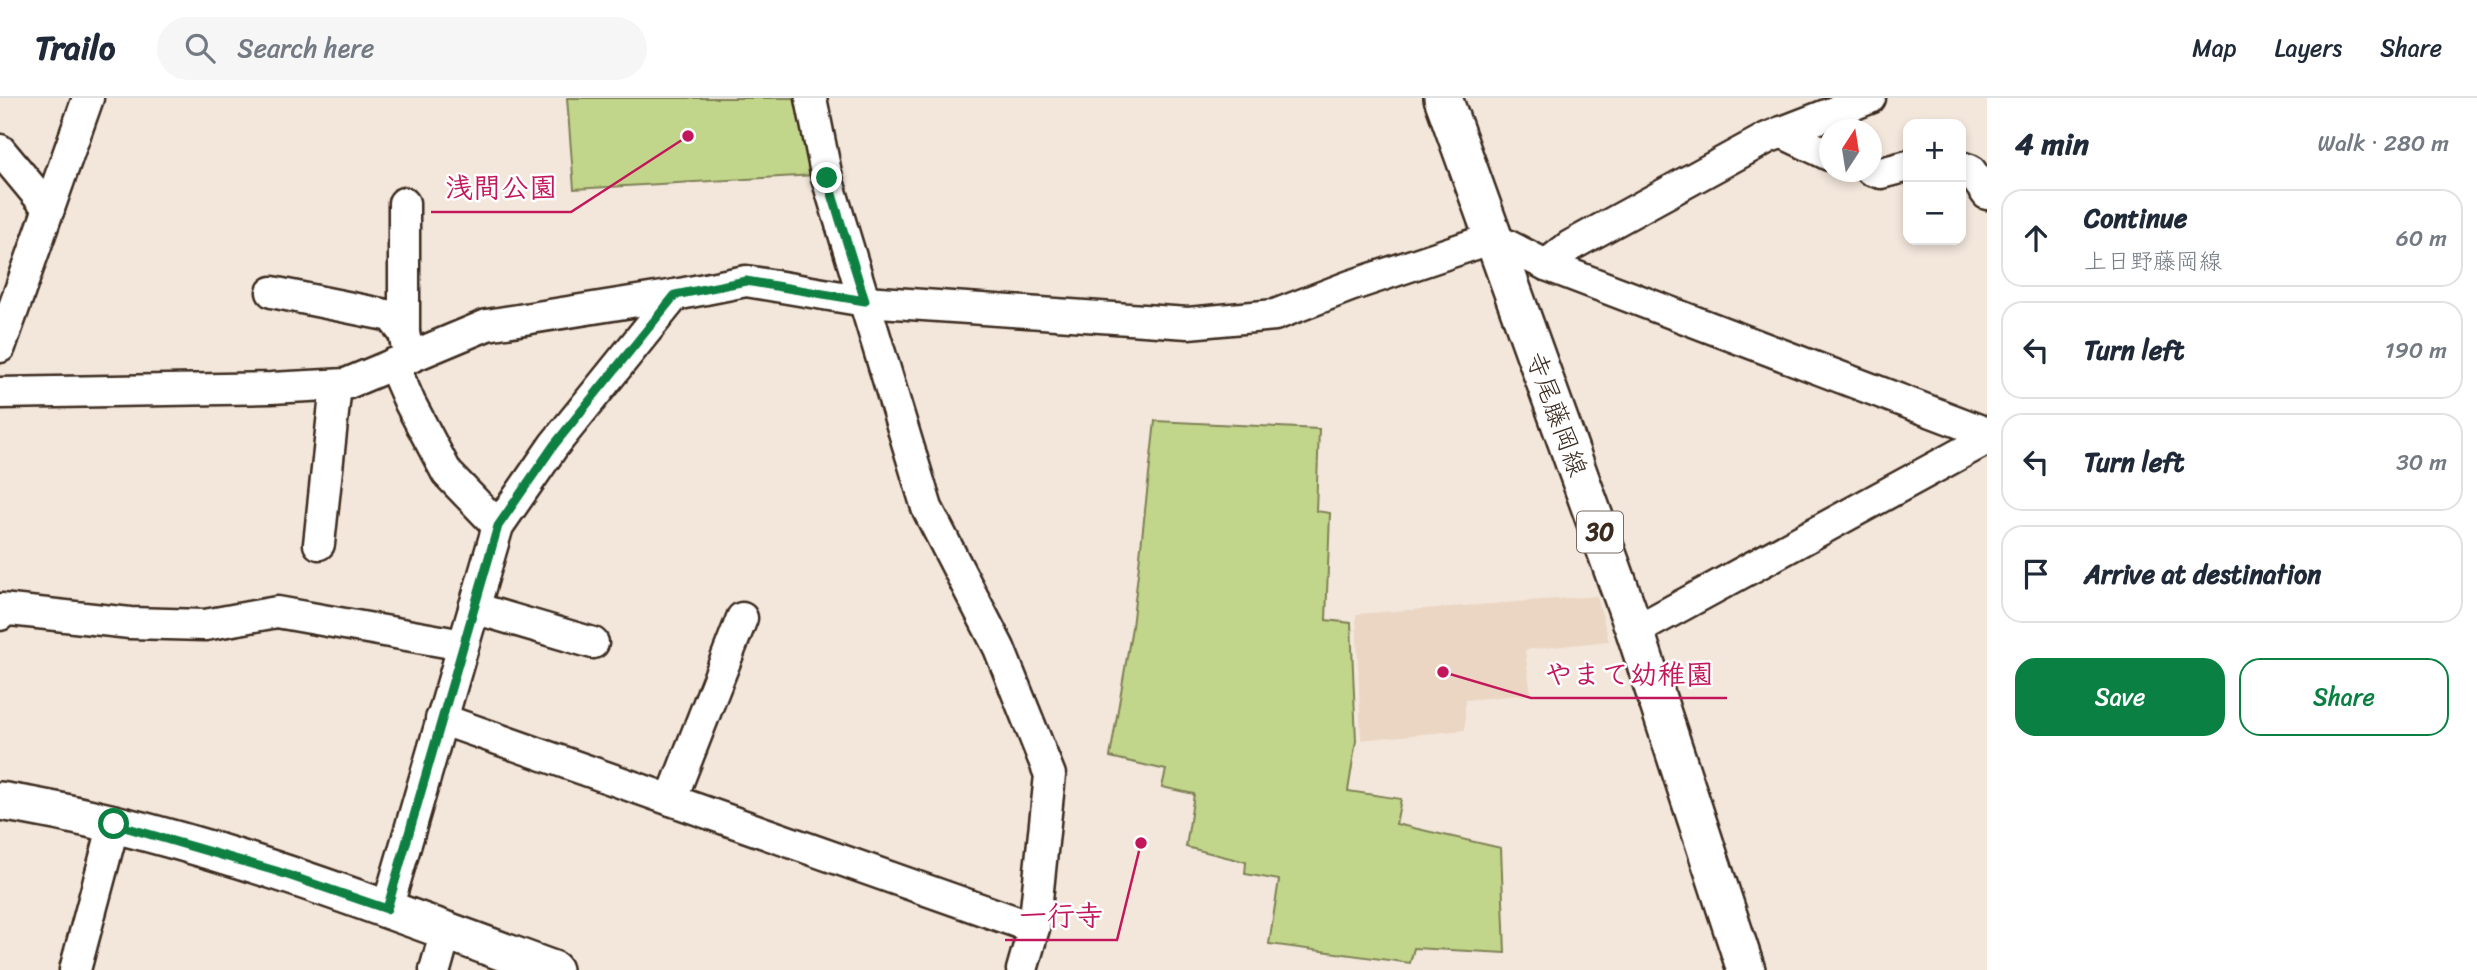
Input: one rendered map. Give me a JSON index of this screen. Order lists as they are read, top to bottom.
{
  "streets": {
    "main road": ["寺尾藤岡線", "30"]
  },
  "places": ["浅間公園", "やまて幼稚園", "一行寺"],
  "north": "top",
  "page": {
    "header": "Trailo",
    "search": "Search here",
    "nav": ["Map", "Layers", "Share"],
    "heading": ["4 min", "Walk · 280 m"],
    "map_buttons": ["+", "−"],
    "list": [
      ["Continue", "上日野藤岡線", "60 m"],
      ["Turn left", "190 m"],
      ["Turn left", "30 m"],
      "Arrive at destination"
    ],
    "buttons": ["Save", "Share"]
  }
}
